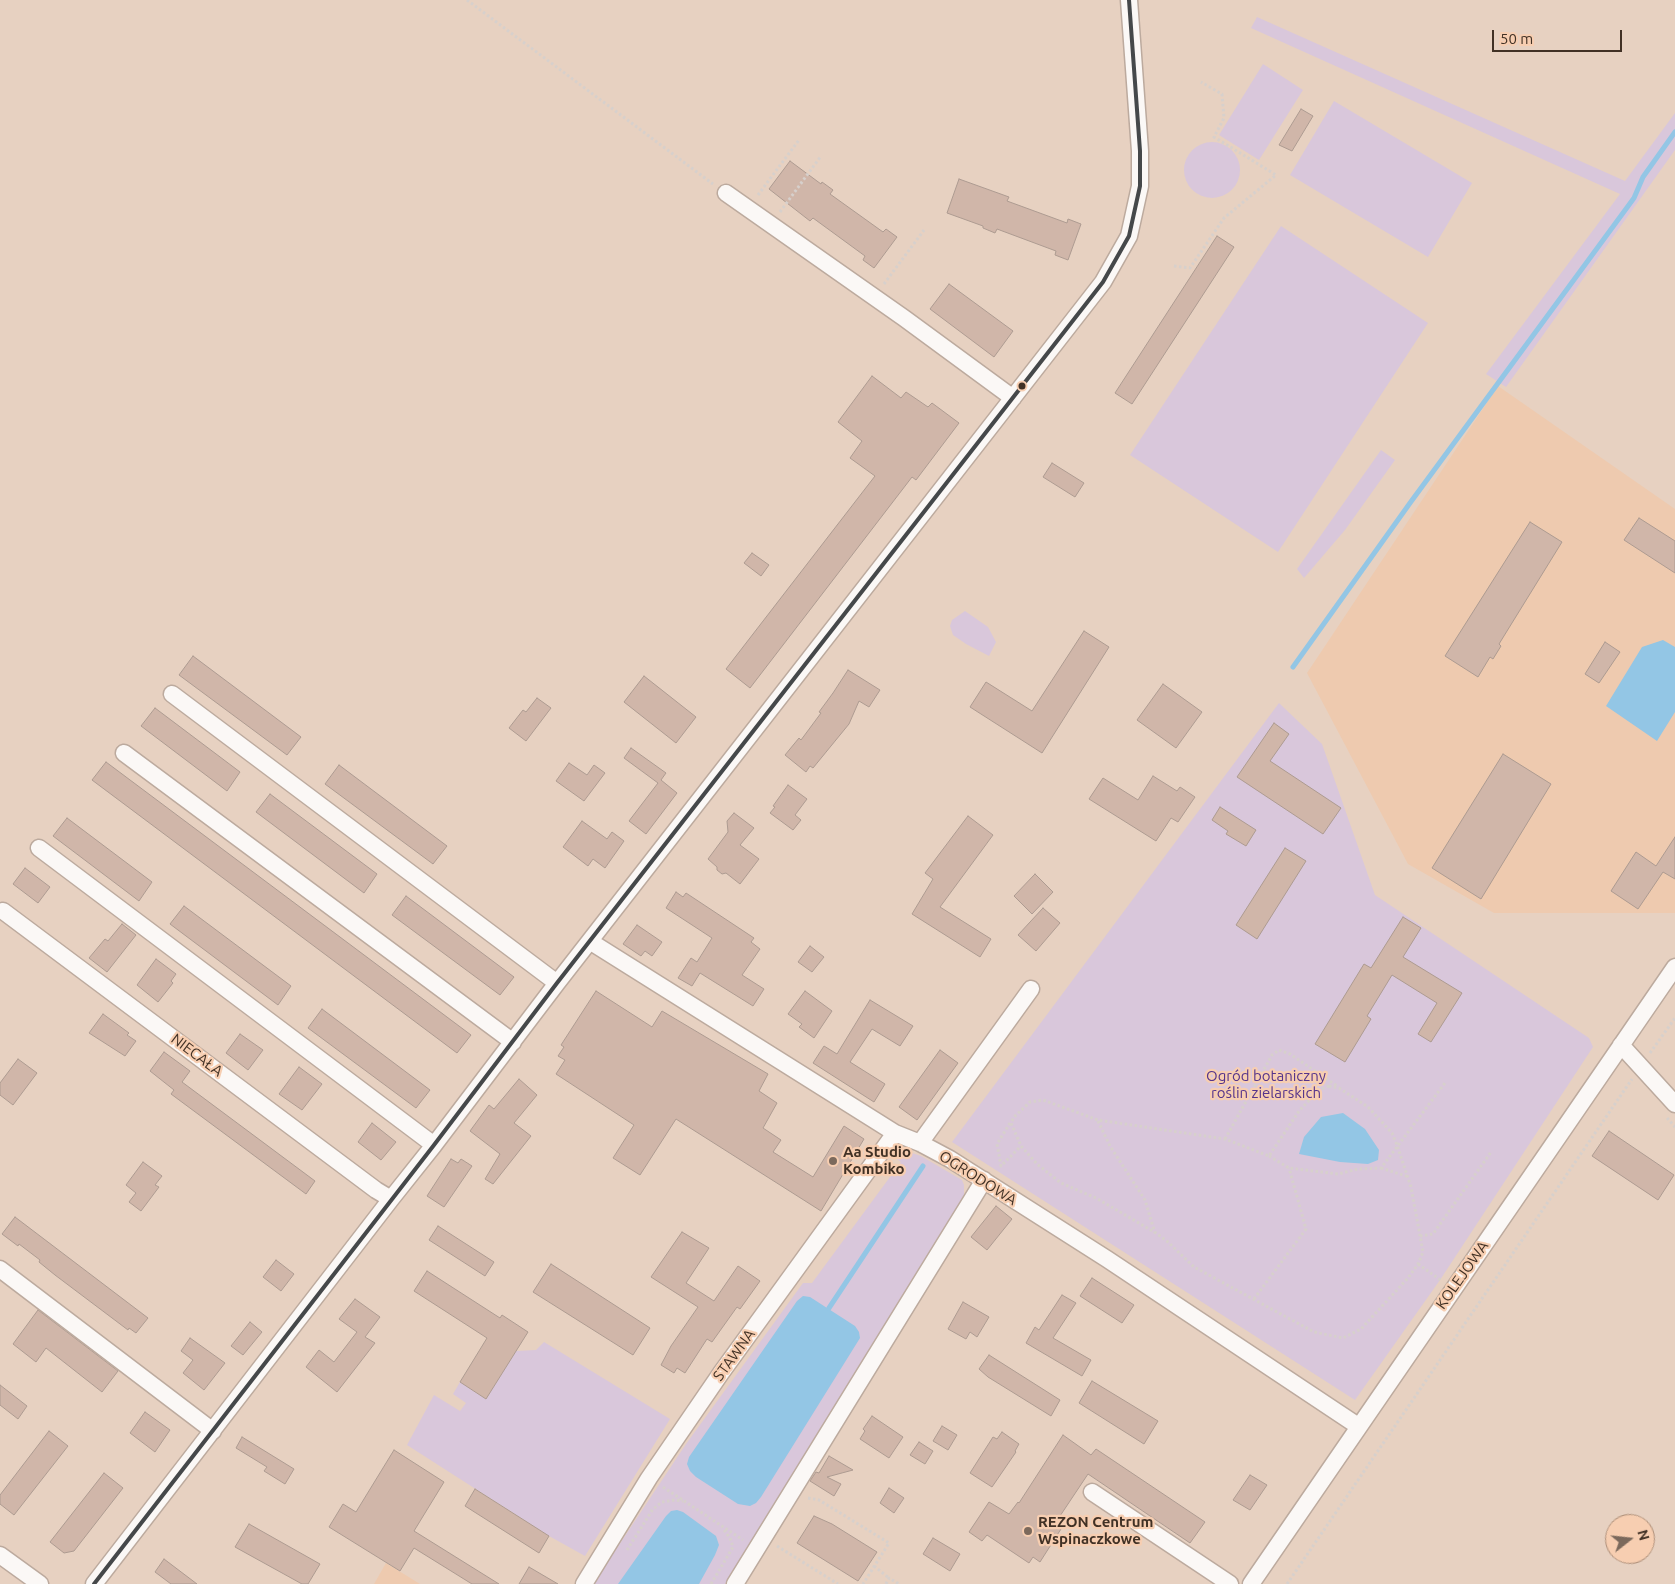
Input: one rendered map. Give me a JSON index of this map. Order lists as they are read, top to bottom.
{
  "streets": {
    "street": [
      "NIECAŁA",
      "OGRODOWA",
      "KOLEJOWA",
      "STAWNA"
    ]
  },
  "crossings": [
    ["OGRODOWA", "KOLEJOWA"],
    ["OGRODOWA", "STAWNA"]
  ],
  "parks": ["Ogród botaniczny roślin zielarskich"],
  "places": ["Aa Studio Kombiko", "REZON Centrum Wspinaczkowe"],
  "scale_bar": "50 m",
  "north": "right"
}
